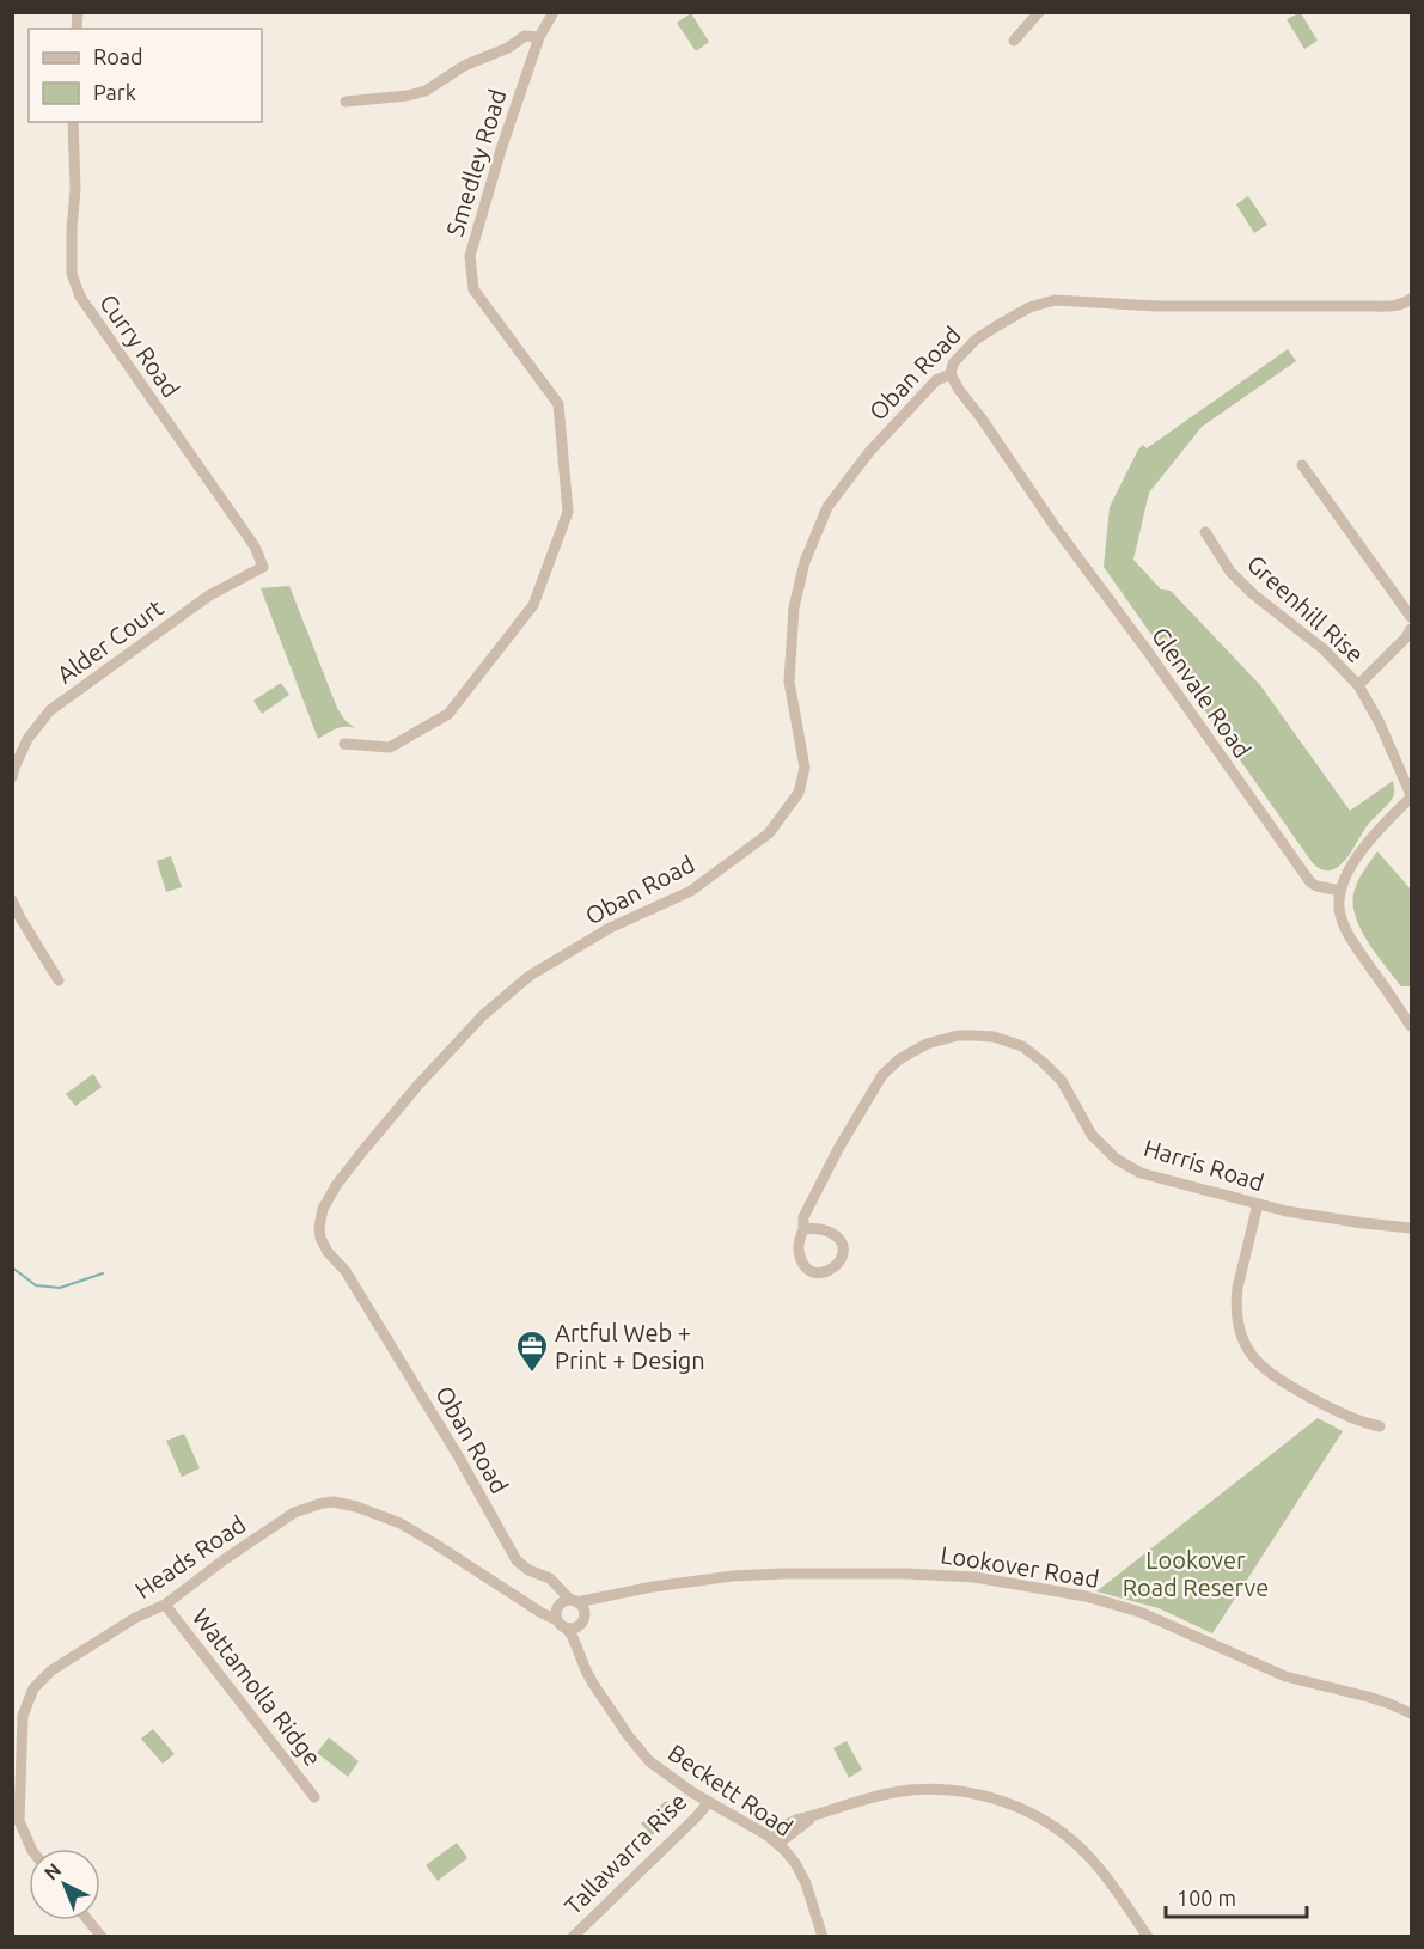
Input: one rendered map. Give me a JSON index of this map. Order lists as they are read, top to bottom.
{
  "streets": {
    "street": [
      "Smedley Road",
      "Curry Road",
      "Oban Road",
      "Greenhill Rise",
      "Alder Court",
      "Glenvale Road",
      "Harris Road",
      "Heads Road",
      "Lookover Road",
      "Wattamolla Ridge",
      "Beckett Road",
      "Tallawarra Rise"
    ]
  },
  "crossings": [
    ["Curry Road", "Alder Court"],
    ["Oban Road", "Glenvale Road"],
    ["Oban Road", "Lookover Road"],
    ["Heads Road", "Wattamolla Ridge"],
    ["Heads Road", "Beckett Road"],
    ["Beckett Road", "Tallawarra Rise"]
  ],
  "parks": ["Lookover Road Reserve"],
  "places": {
    "office": ["Artful Web + Print + Design"]
  },
  "legend": ["Road", "Park"],
  "scale_bar": "100 m",
  "north": "top left"
}
